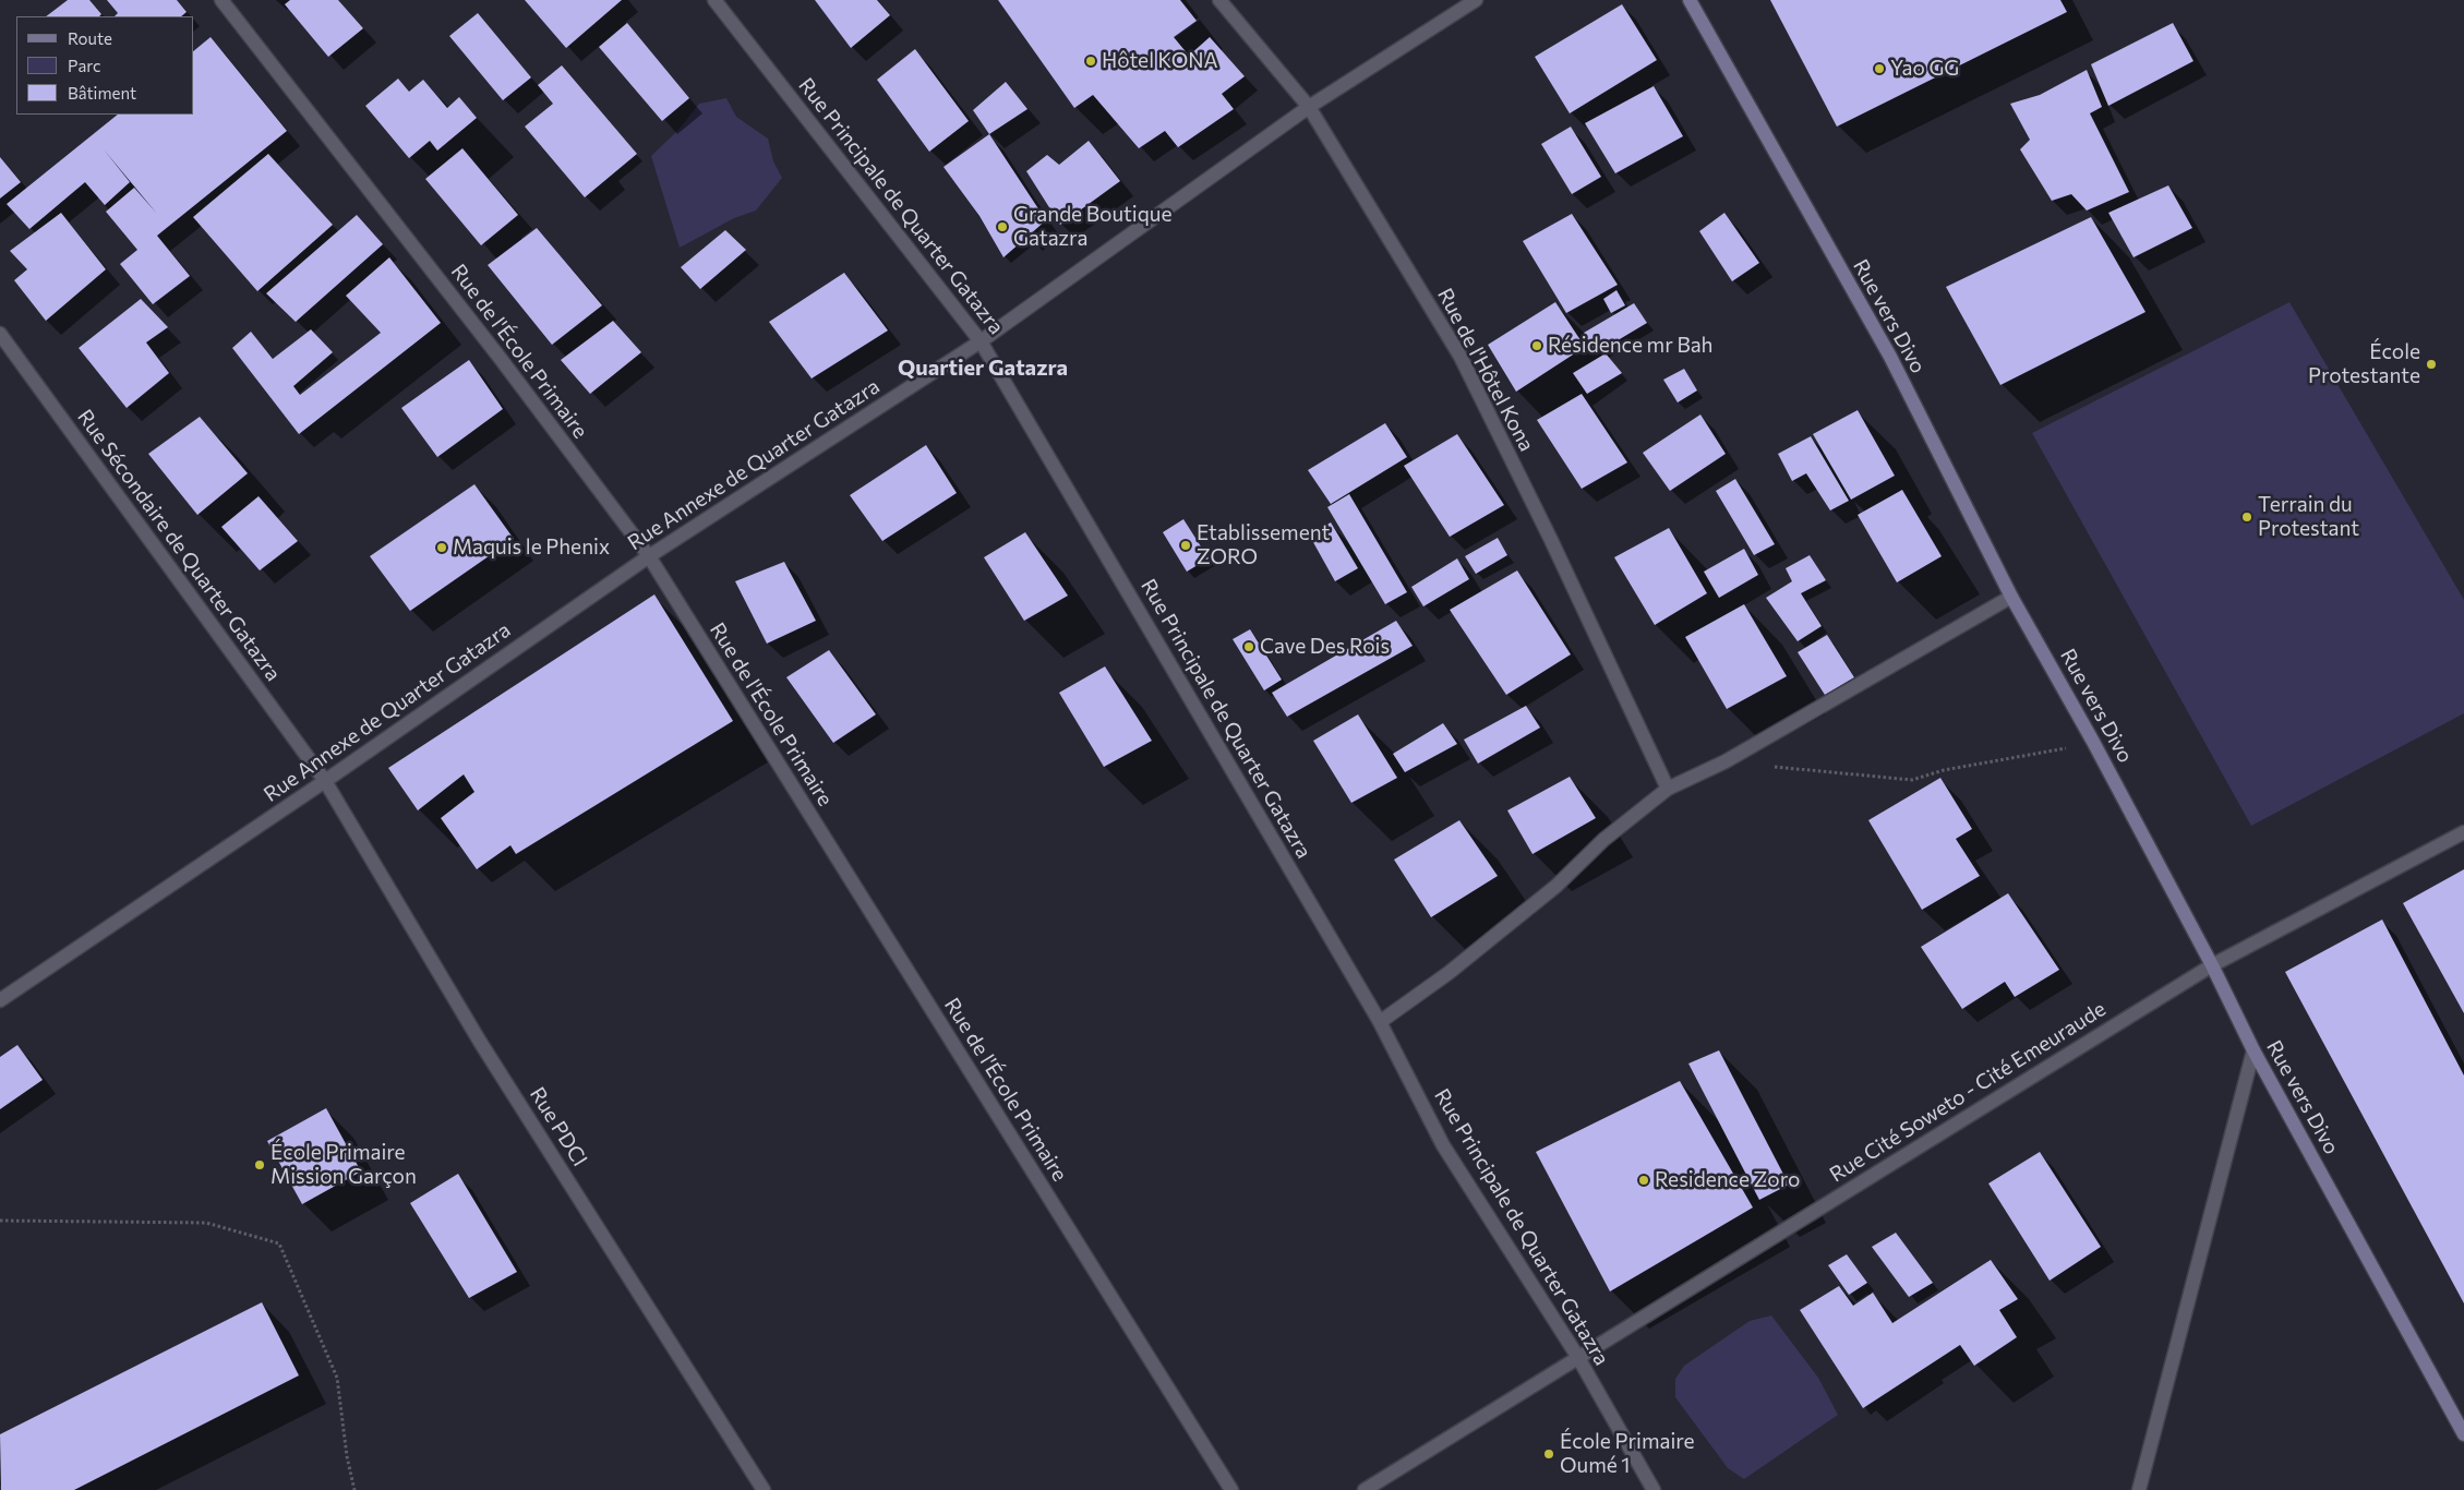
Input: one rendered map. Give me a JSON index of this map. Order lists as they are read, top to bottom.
{
  "streets": {
    "main road": ["Rue vers Divo"],
    "street": [
      "Rue Principale de Quarter Gatazra",
      "Rue de l'École Primaire",
      "Rue de l'Hôtel Kona",
      "Rue Annexe de Quarter Gatazra",
      "Rue Sécondaire de Quarter Gatazra",
      "Rue Cité Soweto - Cité Emeuraude",
      "Rue PDCI"
    ]
  },
  "crossings": [
    ["Rue Principale de Quarter Gatazra", "Rue Annexe de Quarter Gatazra"],
    ["Rue Principale de Quarter Gatazra", "Rue Cité Soweto - Cité Emeuraude"],
    ["Rue vers Divo", "Rue Cité Soweto - Cité Emeuraude"],
    ["Rue de l'École Primaire", "Rue Annexe de Quarter Gatazra"],
    ["Rue de l'Hôtel Kona", "Rue Annexe de Quarter Gatazra"],
    ["Rue Annexe de Quarter Gatazra", "Rue Sécondaire de Quarter Gatazra"],
    ["Rue Annexe de Quarter Gatazra", "Rue PDCI"],
    ["Rue Sécondaire de Quarter Gatazra", "Rue PDCI"]
  ],
  "districts": ["Quartier Gatazra"],
  "places": [
    "Hôtel KONA",
    "Yao GG",
    "Grande Boutique Gatazra",
    "Résidence mr Bah",
    "École Protestante",
    "Terrain du Protestant",
    "Etablissement ZORO",
    "Maquis le Phenix",
    "Cave Des Rois",
    "École Primaire Mission Garçon",
    "Residence Zoro",
    "École Primaire Oumé 1"
  ],
  "legend": ["Route", "Parc", "Bâtiment"]
}
